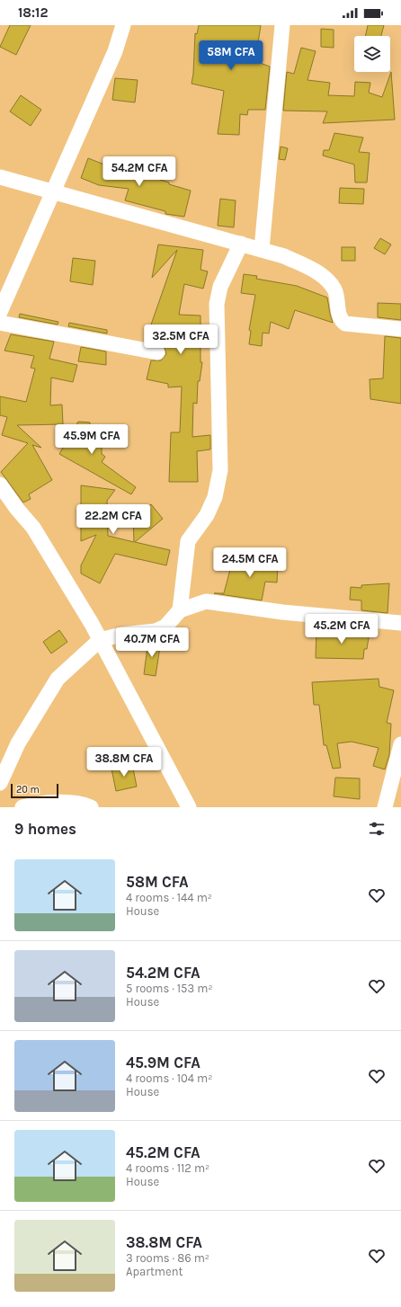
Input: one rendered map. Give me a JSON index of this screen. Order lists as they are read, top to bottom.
{
  "scale_bar": "20 m",
  "page": {
    "status": "18:12",
    "price": [
      "58M CFA",
      "54.2M CFA",
      "32.5M CFA",
      "45.9M CFA",
      "22.2M CFA",
      "24.5M CFA",
      "45.2M CFA",
      "40.7M CFA",
      "38.8M CFA"
    ],
    "scale": "20 m",
    "heading": "9 homes",
    "list": [
      {
        "name": "58M CFA",
        "note": "4 rooms · 144 m² · House"
      },
      {
        "name": "54.2M CFA",
        "note": "5 rooms · 153 m² · House"
      },
      {
        "name": "45.9M CFA",
        "note": "4 rooms · 104 m² · House"
      },
      {
        "name": "45.2M CFA",
        "note": "4 rooms · 112 m² · House"
      },
      {
        "name": "38.8M CFA",
        "note": "3 rooms · 86 m² · Apartment"
      }
    ]
  }
}
